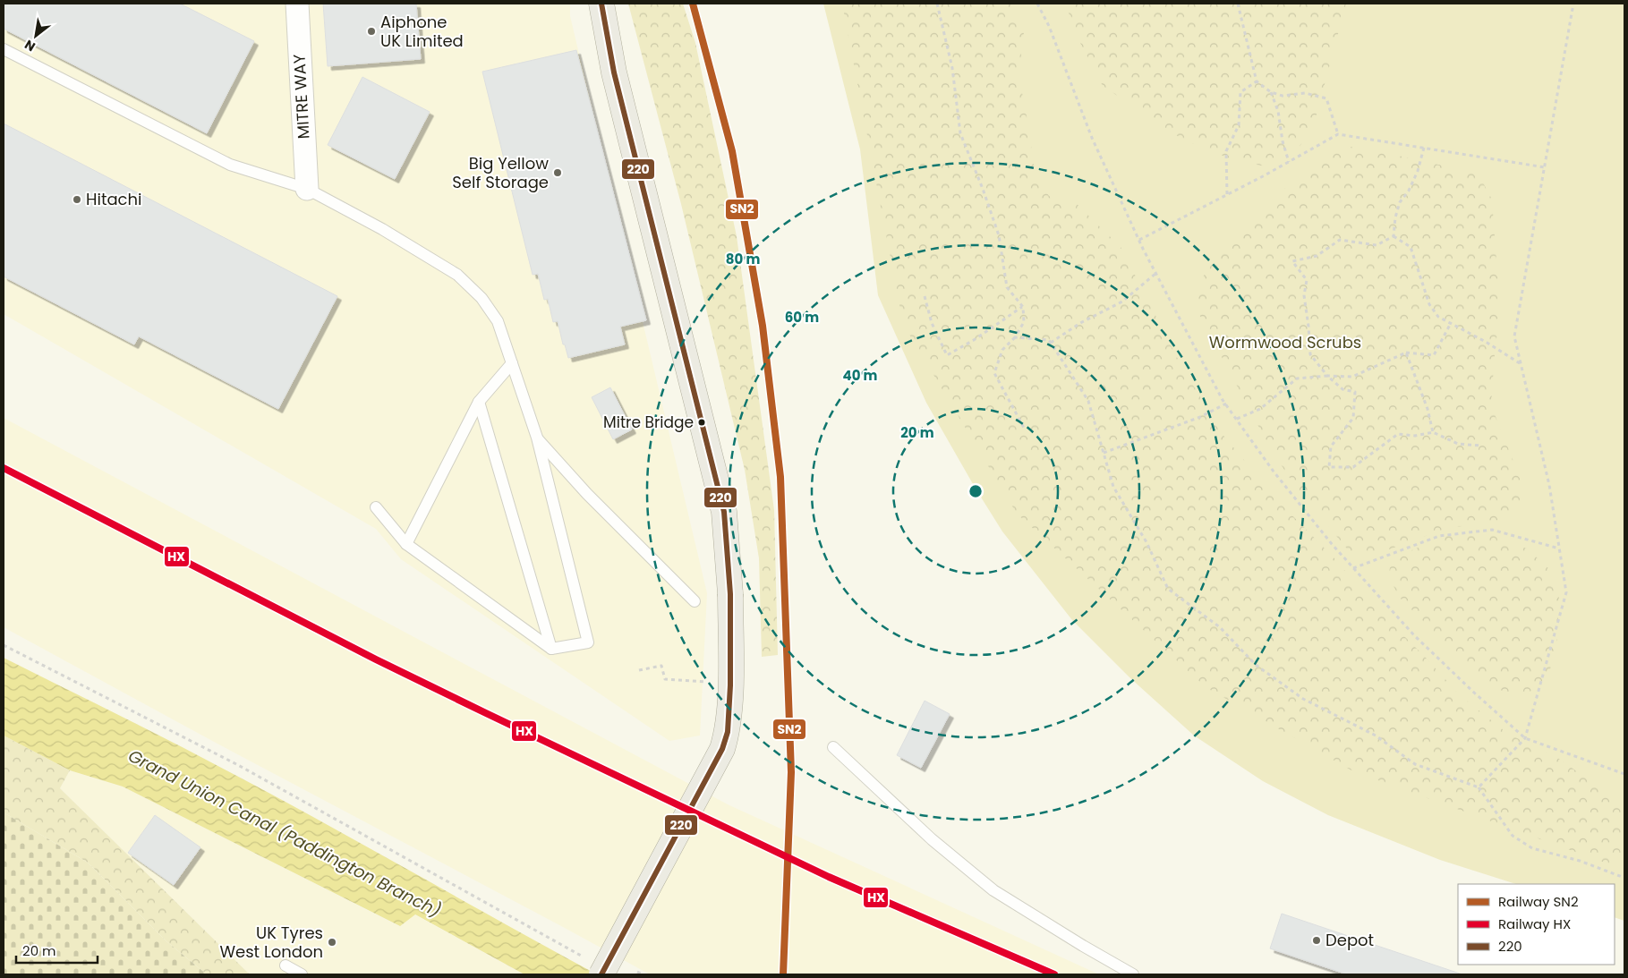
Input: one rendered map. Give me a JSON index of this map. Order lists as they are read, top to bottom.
{
  "streets": {
    "street": ["MITRE WAY"]
  },
  "water": ["Grand Union Canal (Paddington Branch)"],
  "parks": ["Wormwood Scrubs"],
  "places": [
    "Aiphone UK Limited",
    "Big Yellow Self Storage",
    "Hitachi",
    "Mitre Bridge",
    "Depot",
    "UK Tyres West London"
  ],
  "lines": ["rail line SN2", "transit line 220", "rail line HX"],
  "legend": ["Railway SN2", "Railway HX", "220"],
  "scale_bar": "20 m",
  "north": "bottom left",
  "rings": [
    "80 m",
    "60 m",
    "40 m",
    "20 m"
  ]
}
